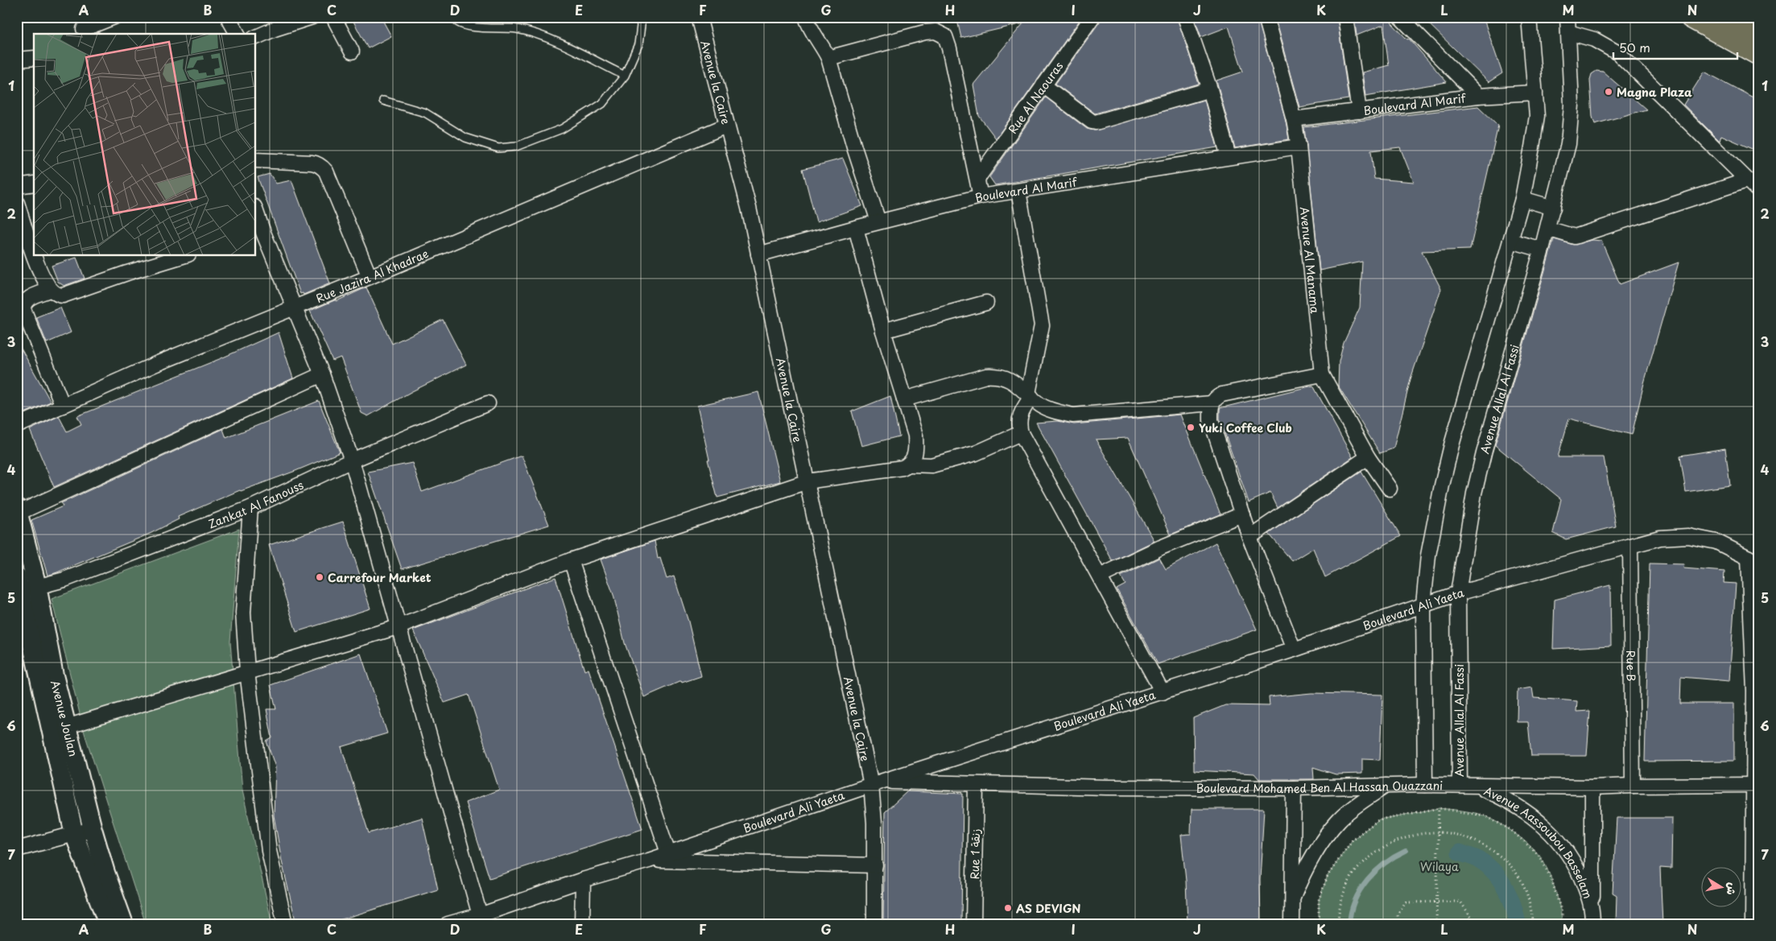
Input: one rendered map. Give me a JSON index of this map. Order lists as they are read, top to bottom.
{
  "streets": {
    "street": [
      "Avenue la Caire",
      "Rue Al Naouras",
      "Boulevard Al Marif",
      "Avenue Al Manama",
      "Rue Jazira Al Khadrae",
      "Avenue Allal Al Fassi",
      "Zankat Al Fanouss",
      "Boulevard Ali Yaeta",
      "Rue B",
      "Avenue Joulan",
      "Boulevard Mohamed Ben Al Hassan Ouazzani",
      "Avenue Aassoubou Basselam",
      "Rue 1 زنقة"
    ]
  },
  "crossings": [
    ["Avenue la Caire", "Boulevard Al Marif"],
    ["Avenue la Caire", "Rue Jazira Al Khadrae"],
    ["Avenue la Caire", "Boulevard Ali Yaeta"],
    ["Avenue la Caire", "Boulevard Mohamed Ben Al Hassan Ouazzani"],
    ["Boulevard Al Marif", "Avenue Al Manama"],
    ["Avenue Allal Al Fassi", "Boulevard Ali Yaeta"],
    ["Avenue Allal Al Fassi", "Boulevard Mohamed Ben Al Hassan Ouazzani"],
    ["Zankat Al Fanouss", "Avenue Joulan"],
    ["Boulevard Ali Yaeta", "Rue B"],
    ["Boulevard Ali Yaeta", "Boulevard Mohamed Ben Al Hassan Ouazzani"],
    ["Rue B", "Boulevard Mohamed Ben Al Hassan Ouazzani"],
    ["Boulevard Mohamed Ben Al Hassan Ouazzani", "Avenue Aassoubou Basselam"],
    ["Boulevard Mohamed Ben Al Hassan Ouazzani", "Rue 1 زنقة"]
  ],
  "parks": ["Wilaya"],
  "places": [
    "Magna Plaza",
    "Yuki Coffee Club",
    "Carrefour Market",
    "AS DEVIGN"
  ],
  "scale_bar": "50 m",
  "north": "right",
  "grid": {
    "columns": [
      "A",
      "B",
      "C",
      "D",
      "E",
      "F",
      "G",
      "H",
      "I",
      "J",
      "K",
      "L",
      "M",
      "N"
    ],
    "rows": [
      "1",
      "2",
      "3",
      "4",
      "5",
      "6",
      "7"
    ]
  }
}
